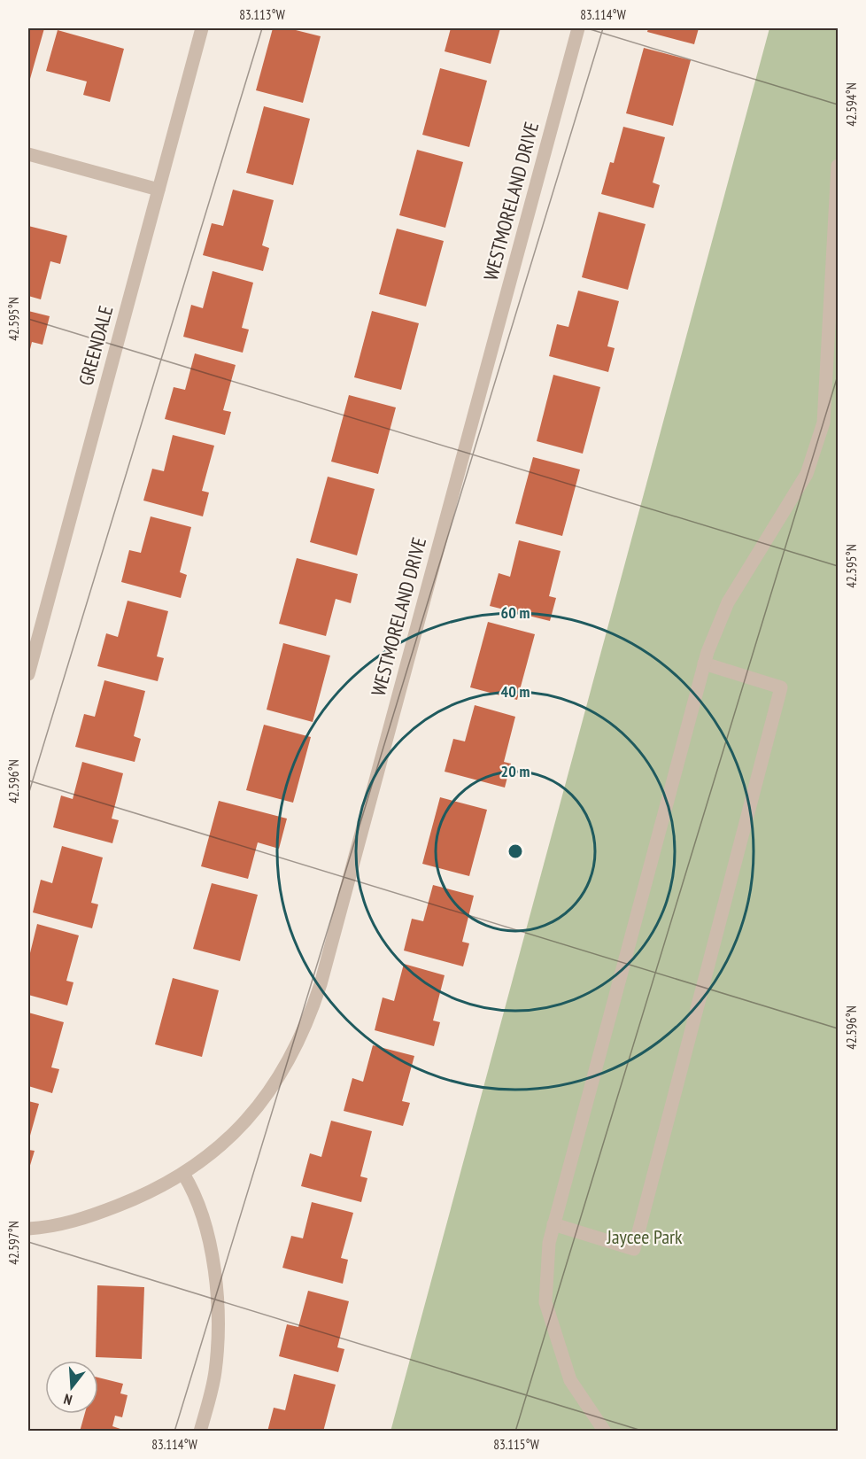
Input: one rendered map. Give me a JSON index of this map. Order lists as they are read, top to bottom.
{
  "streets": {
    "street": ["WESTMORELAND DRIVE", "GREENDALE"]
  },
  "parks": ["Jaycee Park"],
  "north": "bottom",
  "coordinates": [
    "83.113°W",
    "83.114°W",
    "42.594°N",
    "42.595°N",
    "42.596°N",
    "42.597°N",
    "83.115°W"
  ],
  "rings": ["60 m", "40 m", "20 m"]
}
